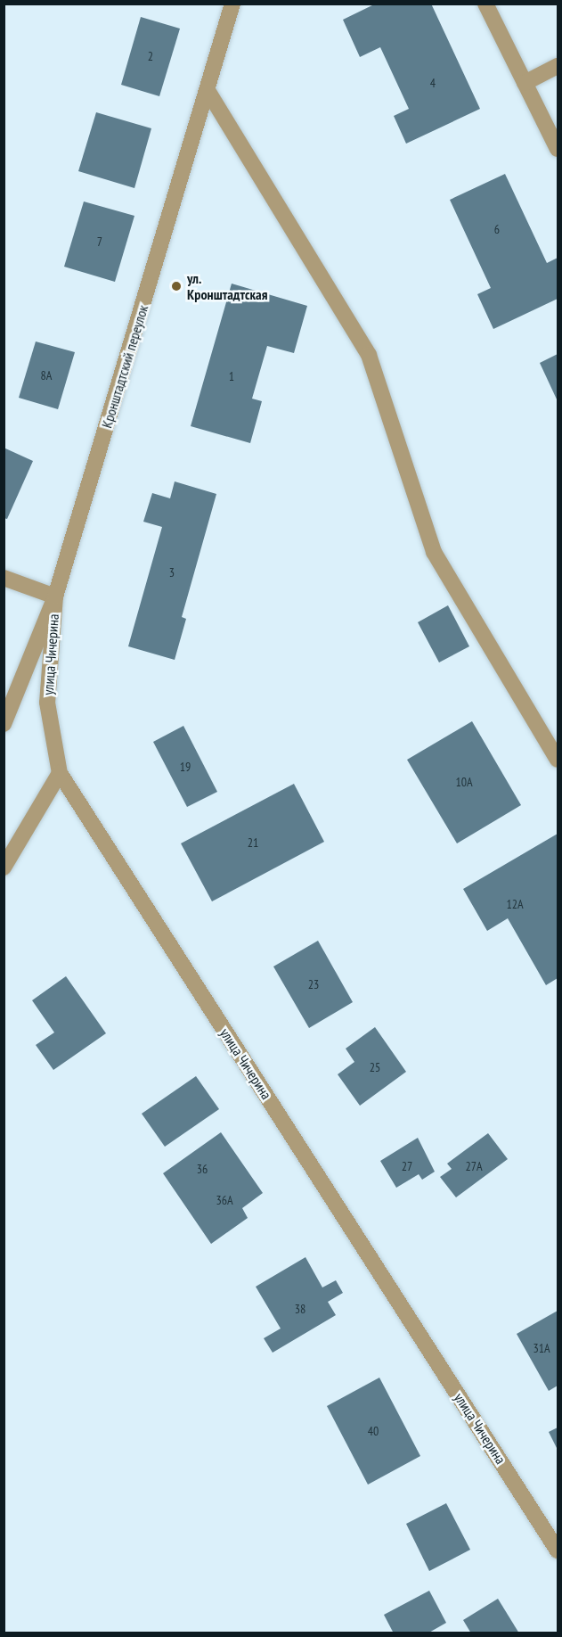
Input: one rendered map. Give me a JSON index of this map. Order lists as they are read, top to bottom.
{
  "streets": {
    "street": ["Кронштадтский переулок", "улица Чичерина"]
  },
  "crossings": [
    ["Кронштадтский переулок", "улица Чичерина"]
  ],
  "places": ["ул. Кронштадтская"],
  "house_numbers": [
    "2",
    "4",
    "6",
    "7",
    "8А",
    "1",
    "3",
    "19",
    "10А",
    "21",
    "12А",
    "23",
    "25",
    "27",
    "27А",
    "36",
    "36А",
    "38",
    "31А",
    "40"
  ]
}
